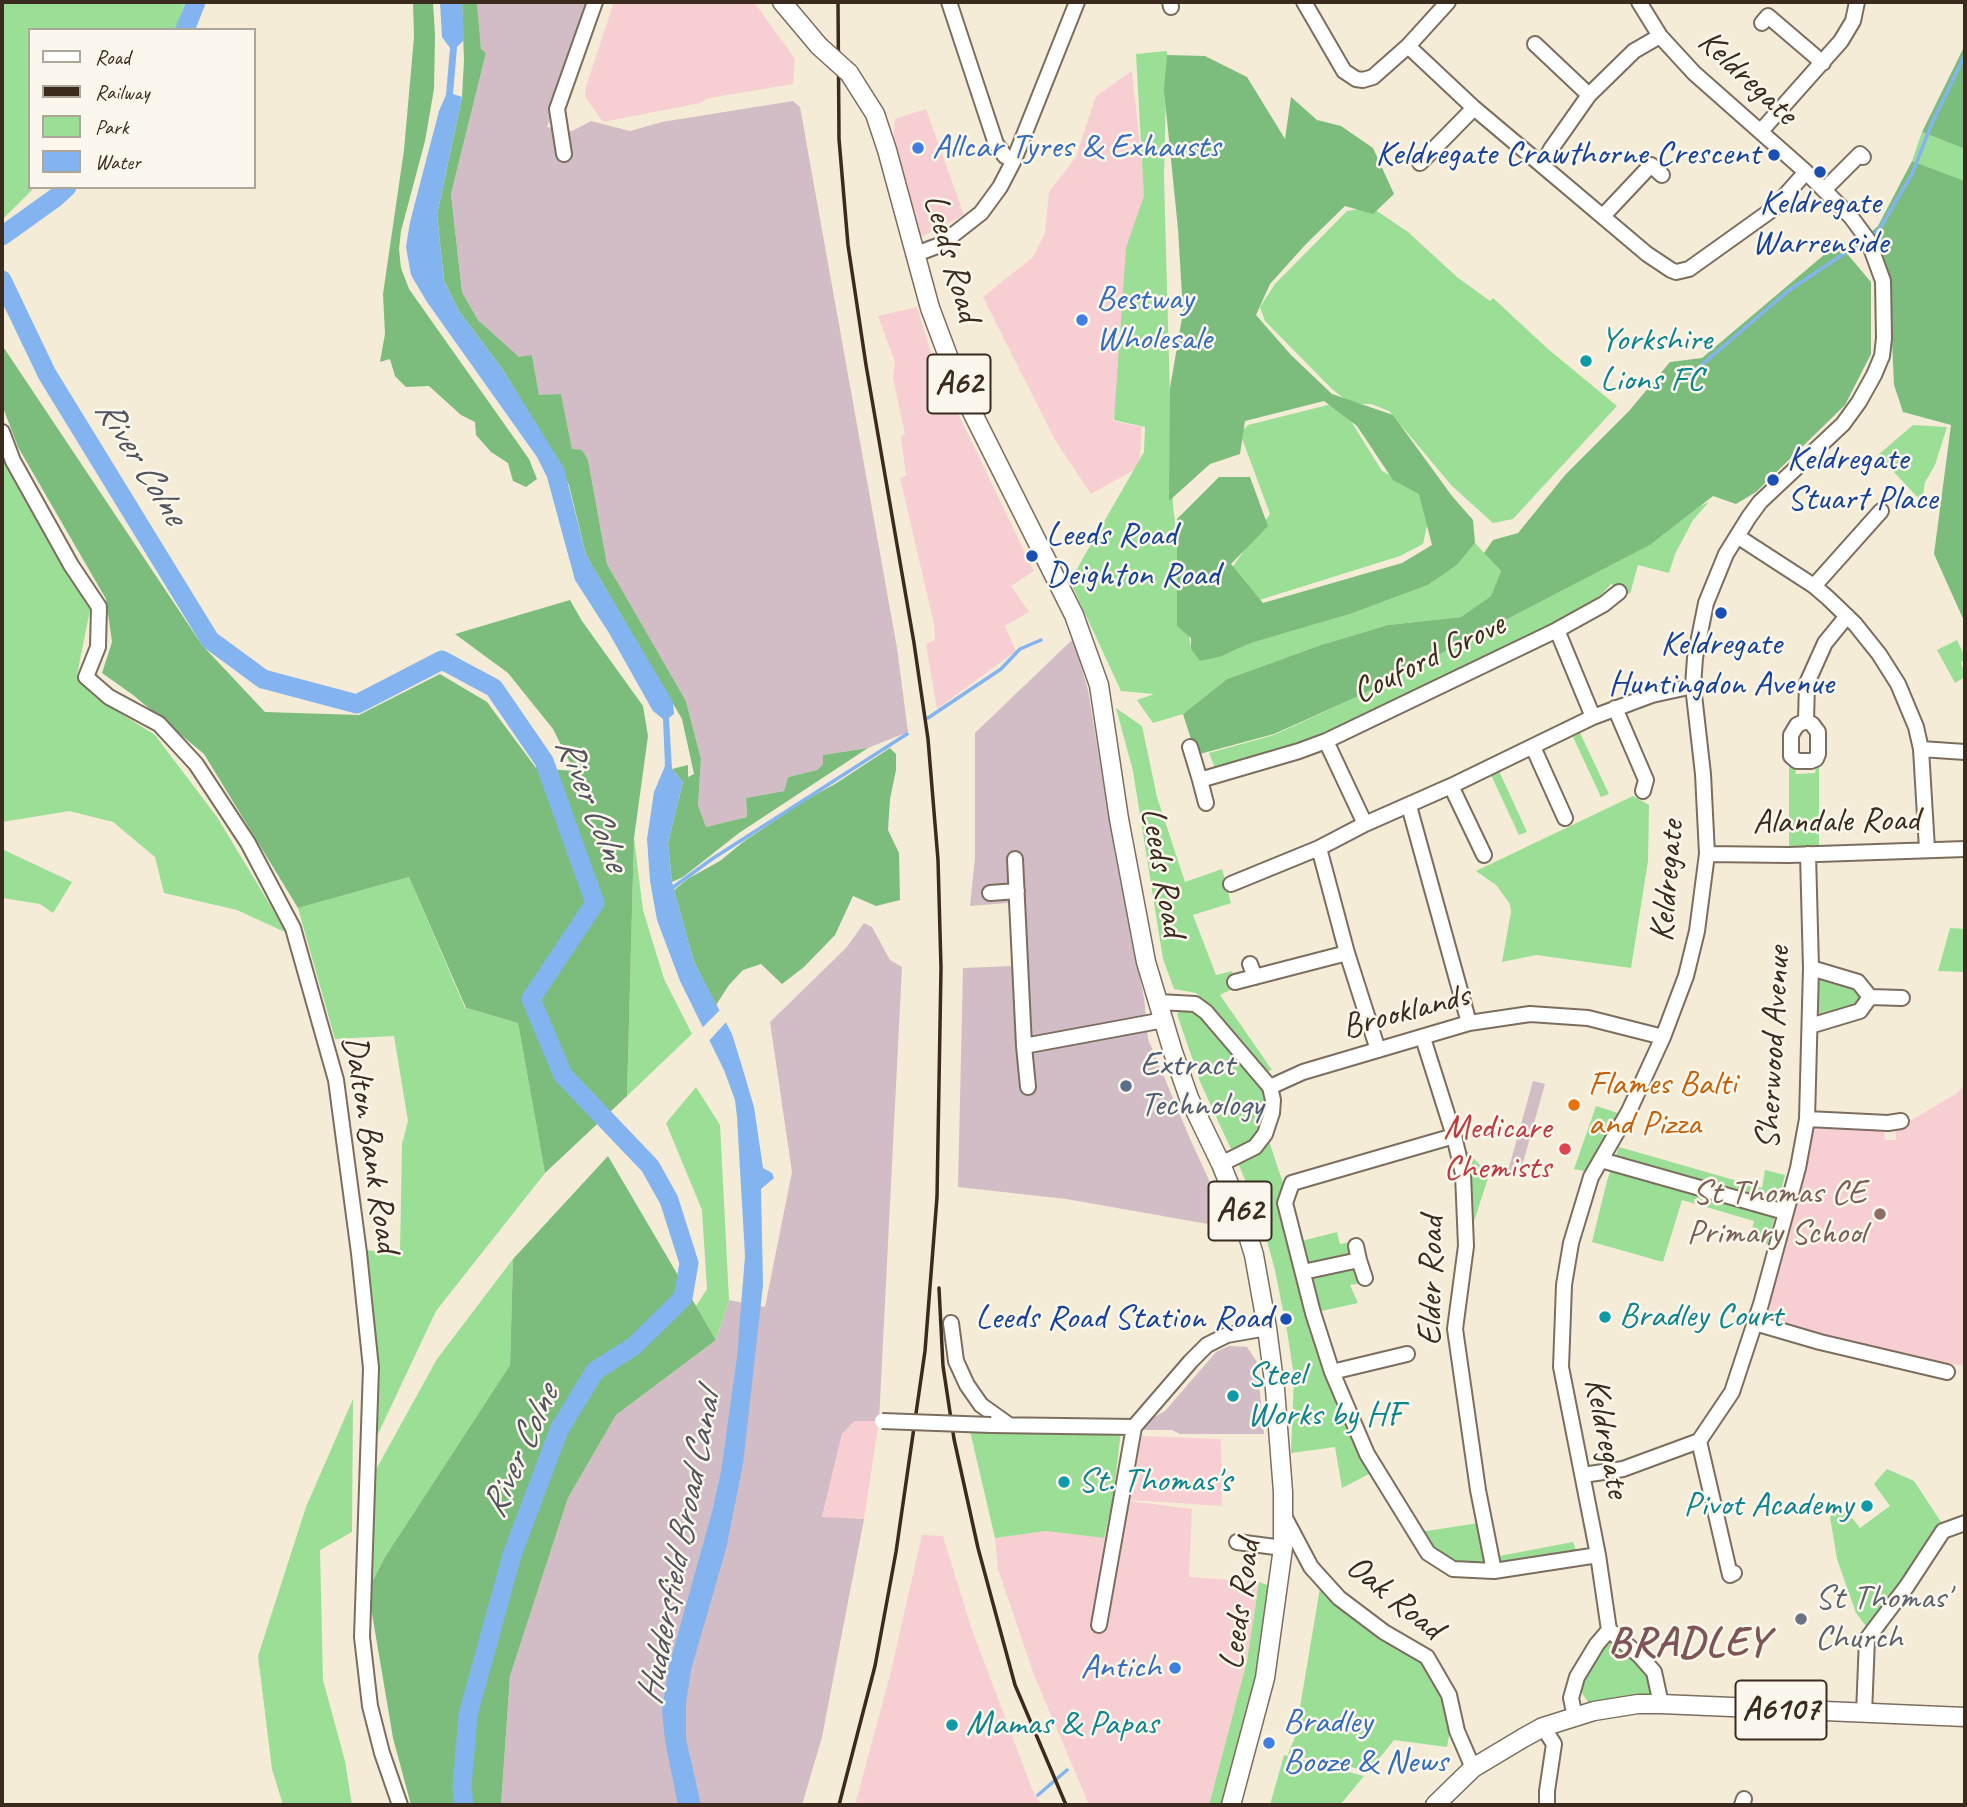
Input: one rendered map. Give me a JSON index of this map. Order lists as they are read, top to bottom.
{
  "streets": {
    "main road": ["Leeds Road", "A62", "A6107"],
    "street": [
      "Keldregate",
      "Couford Grove",
      "Alandale Road",
      "Brooklands",
      "Sherwood Avenue",
      "Dalton Bank Road",
      "Elder Road",
      "Oak Road"
    ]
  },
  "crossings": [
    ["Keldregate", "Alandale Road"],
    ["Keldregate", "Brooklands"],
    ["Leeds Road", "Oak Road"],
    ["Alandale Road", "Sherwood Avenue"],
    ["Brooklands", "Elder Road"],
    ["Oak Road", "A6107"]
  ],
  "districts": ["BRADLEY"],
  "water": ["River Colne", "Huddersfield Broad Canal"],
  "places": [
    "Allcar Tyres & Exhausts",
    "Keldregate Crawthorne Crescent",
    "Keldregate Warrenside",
    "Bestway Wholesale",
    "Yorkshire Lions FC",
    "Keldregate Stuart Place",
    "Leeds Road Deighton Road",
    "Keldregate Huntingdon Avenue",
    "Extract Technology",
    "Flames Balti and Pizza",
    "Medicare Chemists",
    "St Thomas CE Primary School",
    "Bradley Court",
    "Leeds Road Station Road",
    "Steel Works by HF",
    "St. Thomas's",
    "Pivot Academy",
    "St Thomas' Church",
    "Antich",
    "Mamas & Papas",
    "Bradley Booze & News"
  ],
  "legend": [
    "Road",
    "Railway",
    "Park",
    "Water"
  ]
}
